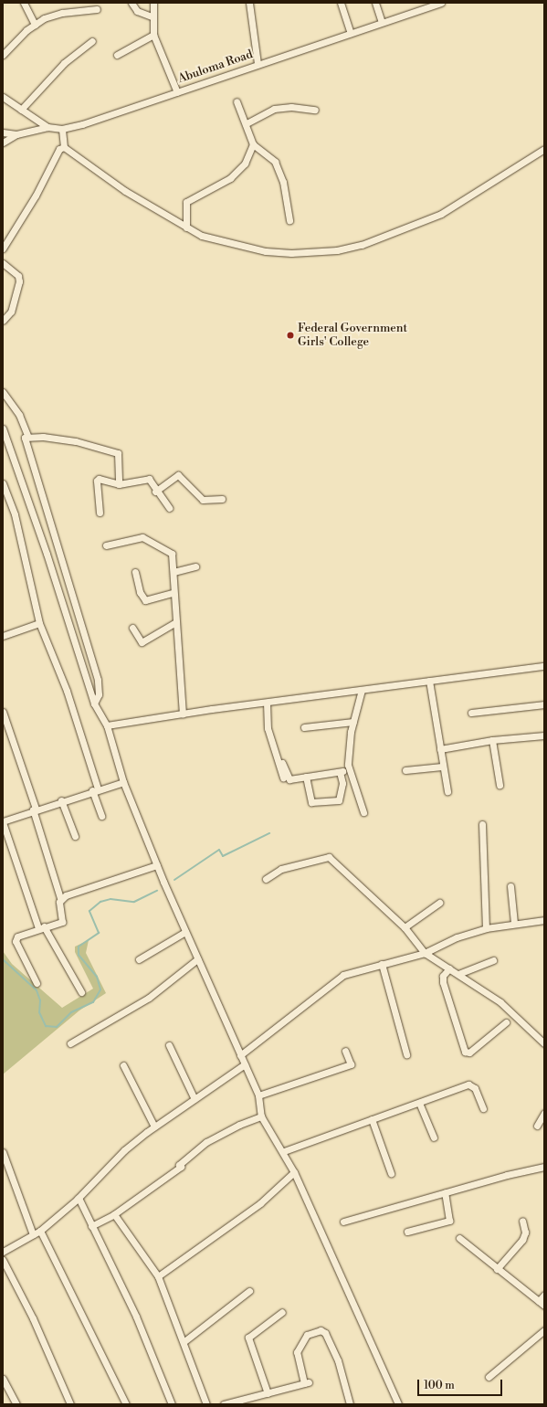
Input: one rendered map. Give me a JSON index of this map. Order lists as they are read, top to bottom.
{
  "streets": {
    "street": ["Abuloma Road"]
  },
  "places": ["Federal Government Girls' College"],
  "scale_bar": "100 m"
}
